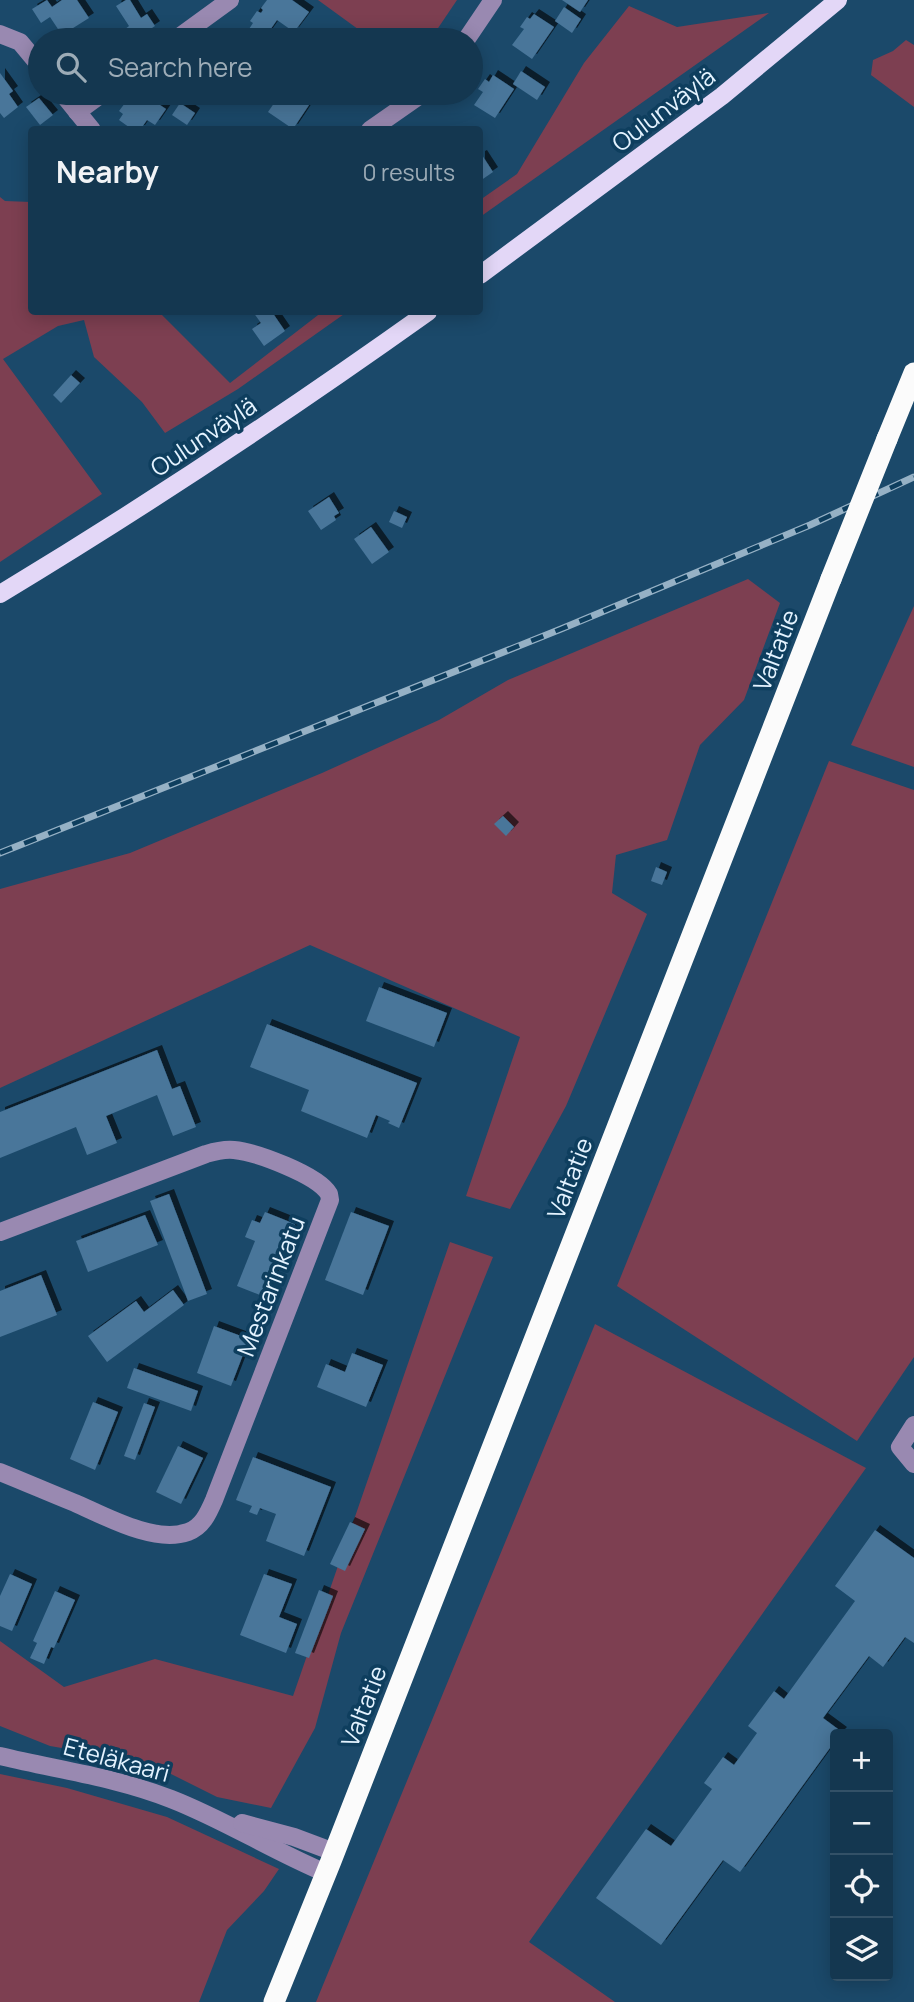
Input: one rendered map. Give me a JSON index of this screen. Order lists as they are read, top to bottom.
{
  "streets": {
    "highway": ["Valtatie"],
    "main road": ["Oulunväylä"],
    "street": ["Mestarinkatu", "Eteläkaari"]
  },
  "crossings": [
    ["Valtatie", "Eteläkaari"]
  ],
  "page": {
    "search": "Search here",
    "heading": ["Nearby", "0 results"],
    "map_buttons": ["+", "−"]
  }
}
